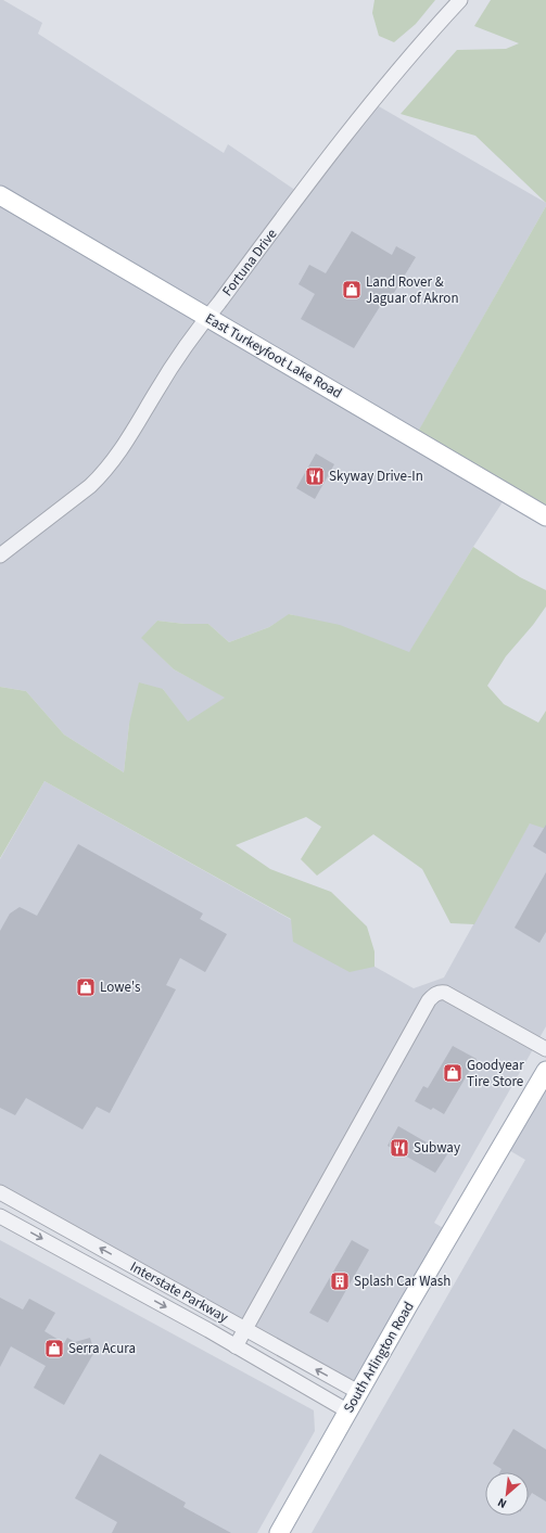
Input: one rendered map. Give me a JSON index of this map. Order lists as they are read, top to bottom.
{
  "streets": {
    "main road": ["East Turkeyfoot Lake Road", "South Arlington Road"],
    "street": ["Fortuna Drive", "Interstate Parkway"]
  },
  "crossings": [
    ["Fortuna Drive", "East Turkeyfoot Lake Road"],
    ["Interstate Parkway", "South Arlington Road"]
  ],
  "places": {
    "shop": [
      "Land Rover & Jaguar of Akron",
      "Lowe's",
      "Goodyear Tire Store",
      "Serra Acura"
    ],
    "restaurant": ["Skyway Drive-In", "Subway"],
    "building": ["Splash Car Wash"]
  },
  "north": "bottom left"
}
